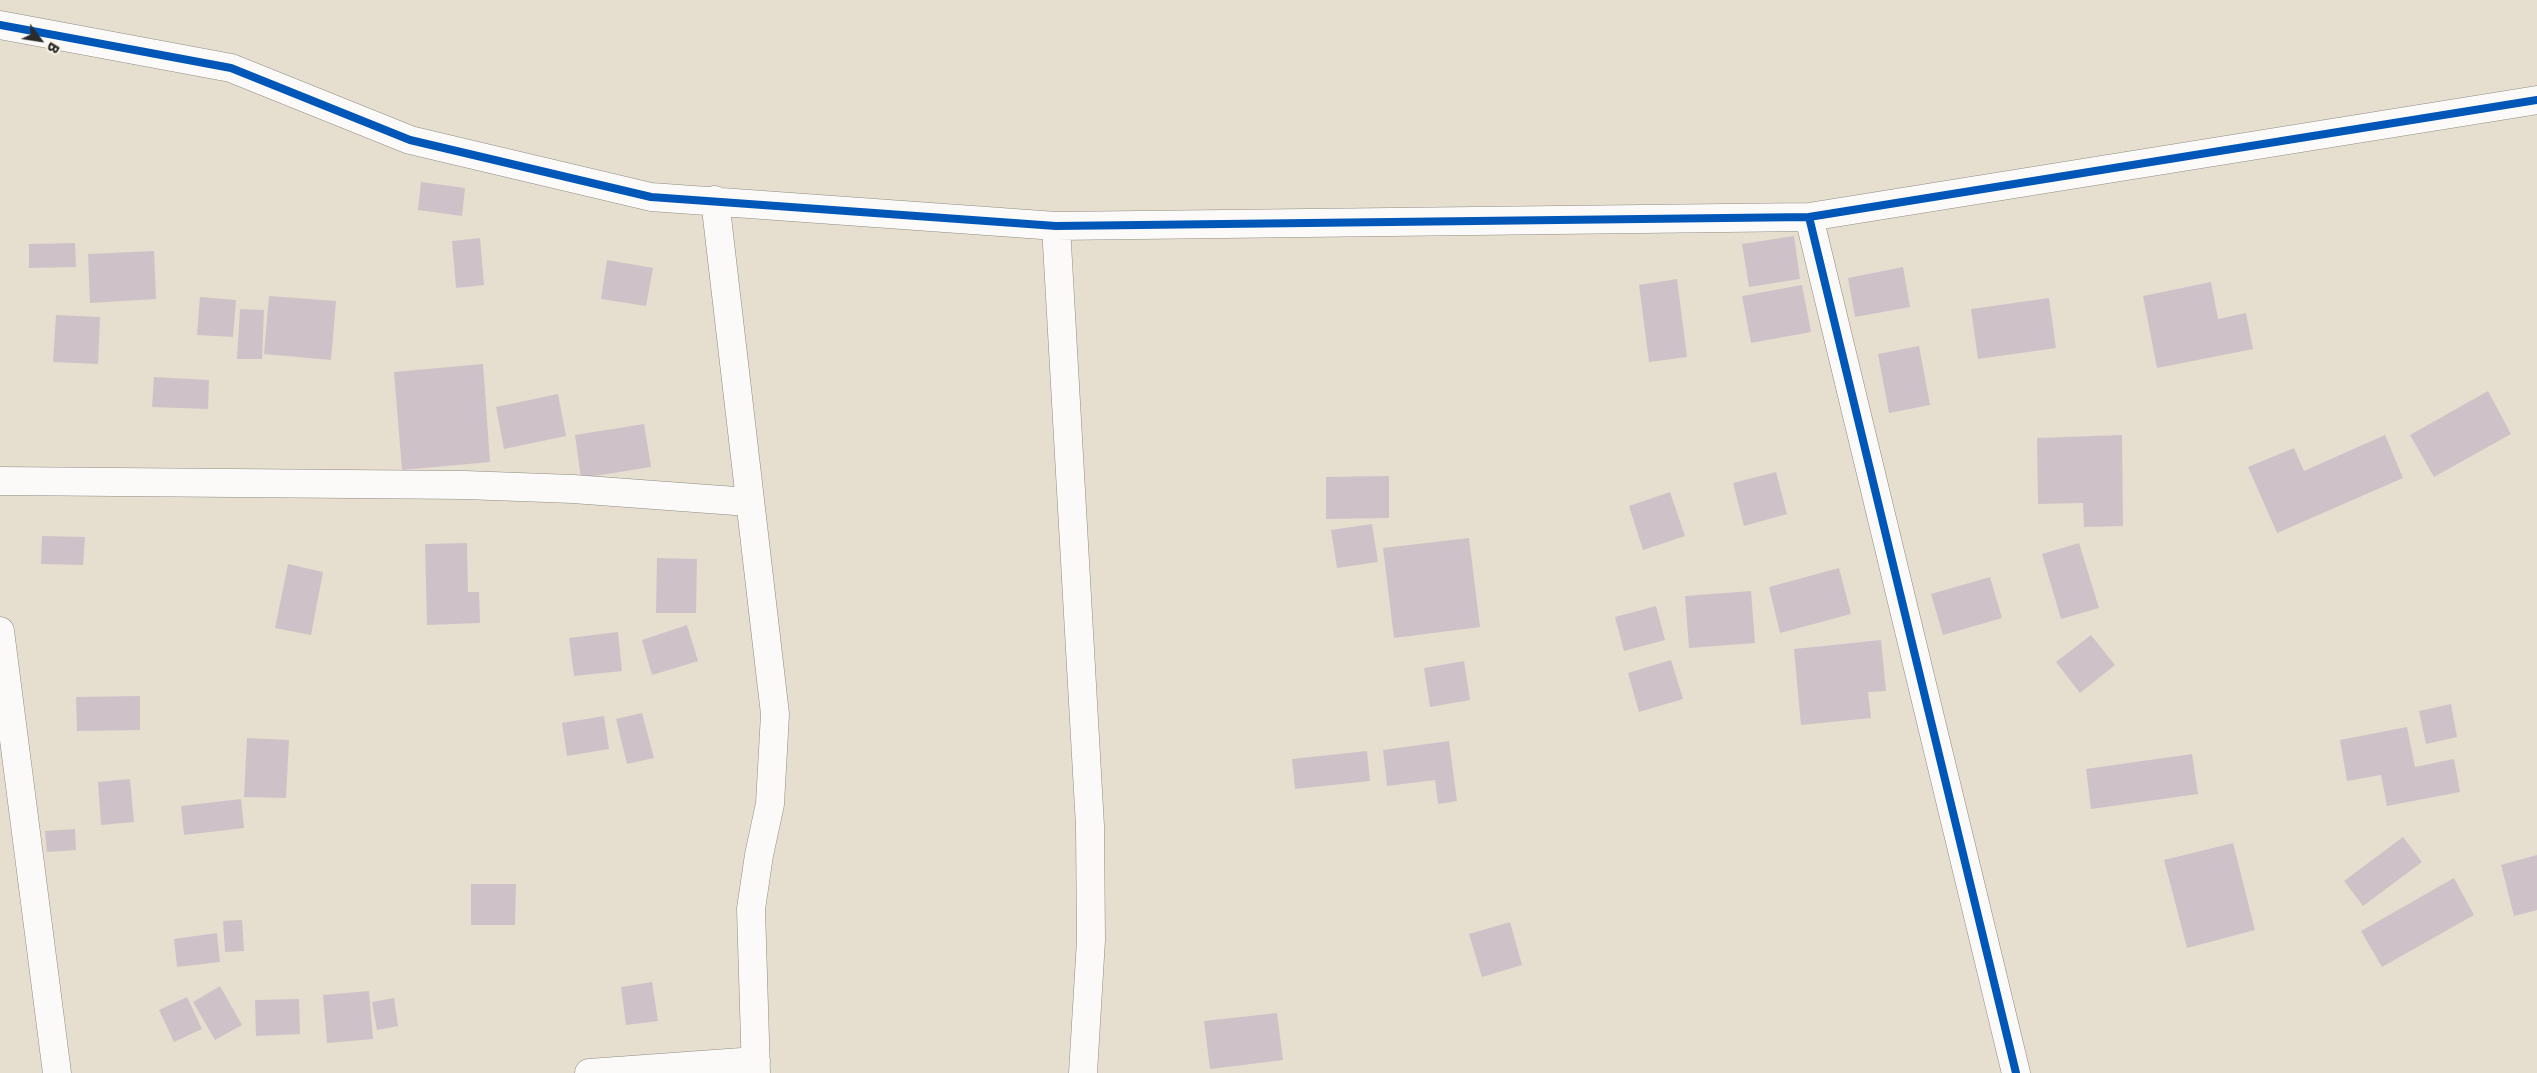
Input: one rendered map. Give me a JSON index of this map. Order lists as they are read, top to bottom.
{
  "north": "bottom right"
}
